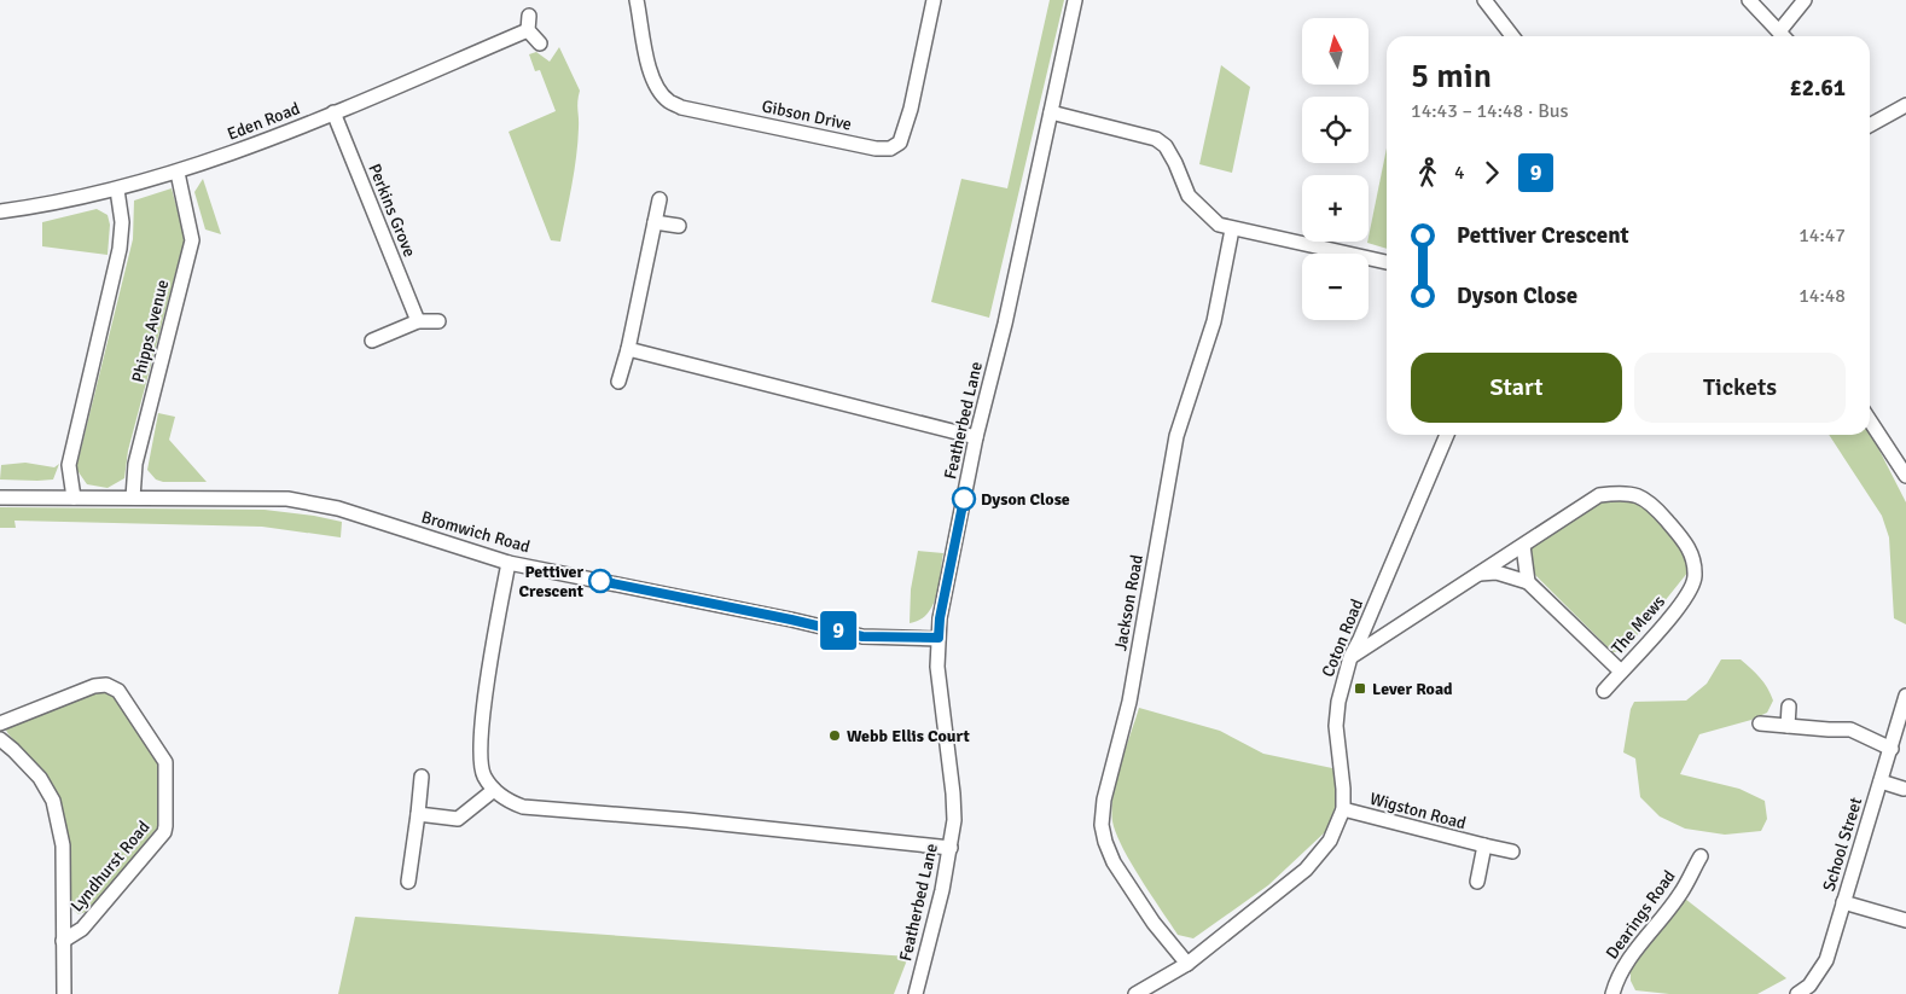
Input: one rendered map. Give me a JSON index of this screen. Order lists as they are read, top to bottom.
{
  "streets": {
    "street": [
      "Gibson Drive",
      "Eden Road",
      "Perkins Grove",
      "Phipps Avenue",
      "Featherbed Lane",
      "Bromwich Road",
      "Jackson Road",
      "The Mews",
      "Coton Road",
      "Wigston Road",
      "School Street",
      "Lyndhurst Road",
      "Dearings Road"
    ]
  },
  "crossings": [
    ["Eden Road", "Perkins Grove"],
    ["Eden Road", "Phipps Avenue"],
    ["Phipps Avenue", "Bromwich Road"],
    ["Featherbed Lane", "Bromwich Road"],
    ["Jackson Road", "Coton Road"],
    ["Coton Road", "Wigston Road"]
  ],
  "places": {
    "other": ["Dyson Close", "Pettiver Crescent", "Webb Ellis Court"],
    "transit": ["Lever Road"]
  },
  "lines": ["bus line 9"],
  "north": "top",
  "page": {
    "on_map": "9",
    "map_buttons": ["+", "−"],
    "heading": ["5 min", "14:43 – 14:48 · Bus", "£2.61"],
    "legs": ["4", "9"],
    "list": [
      {
        "name": "Pettiver Crescent",
        "value": "14:47"
      },
      {
        "name": "Dyson Close",
        "value": "14:48"
      }
    ],
    "buttons": ["Start", "Tickets"]
  }
}
